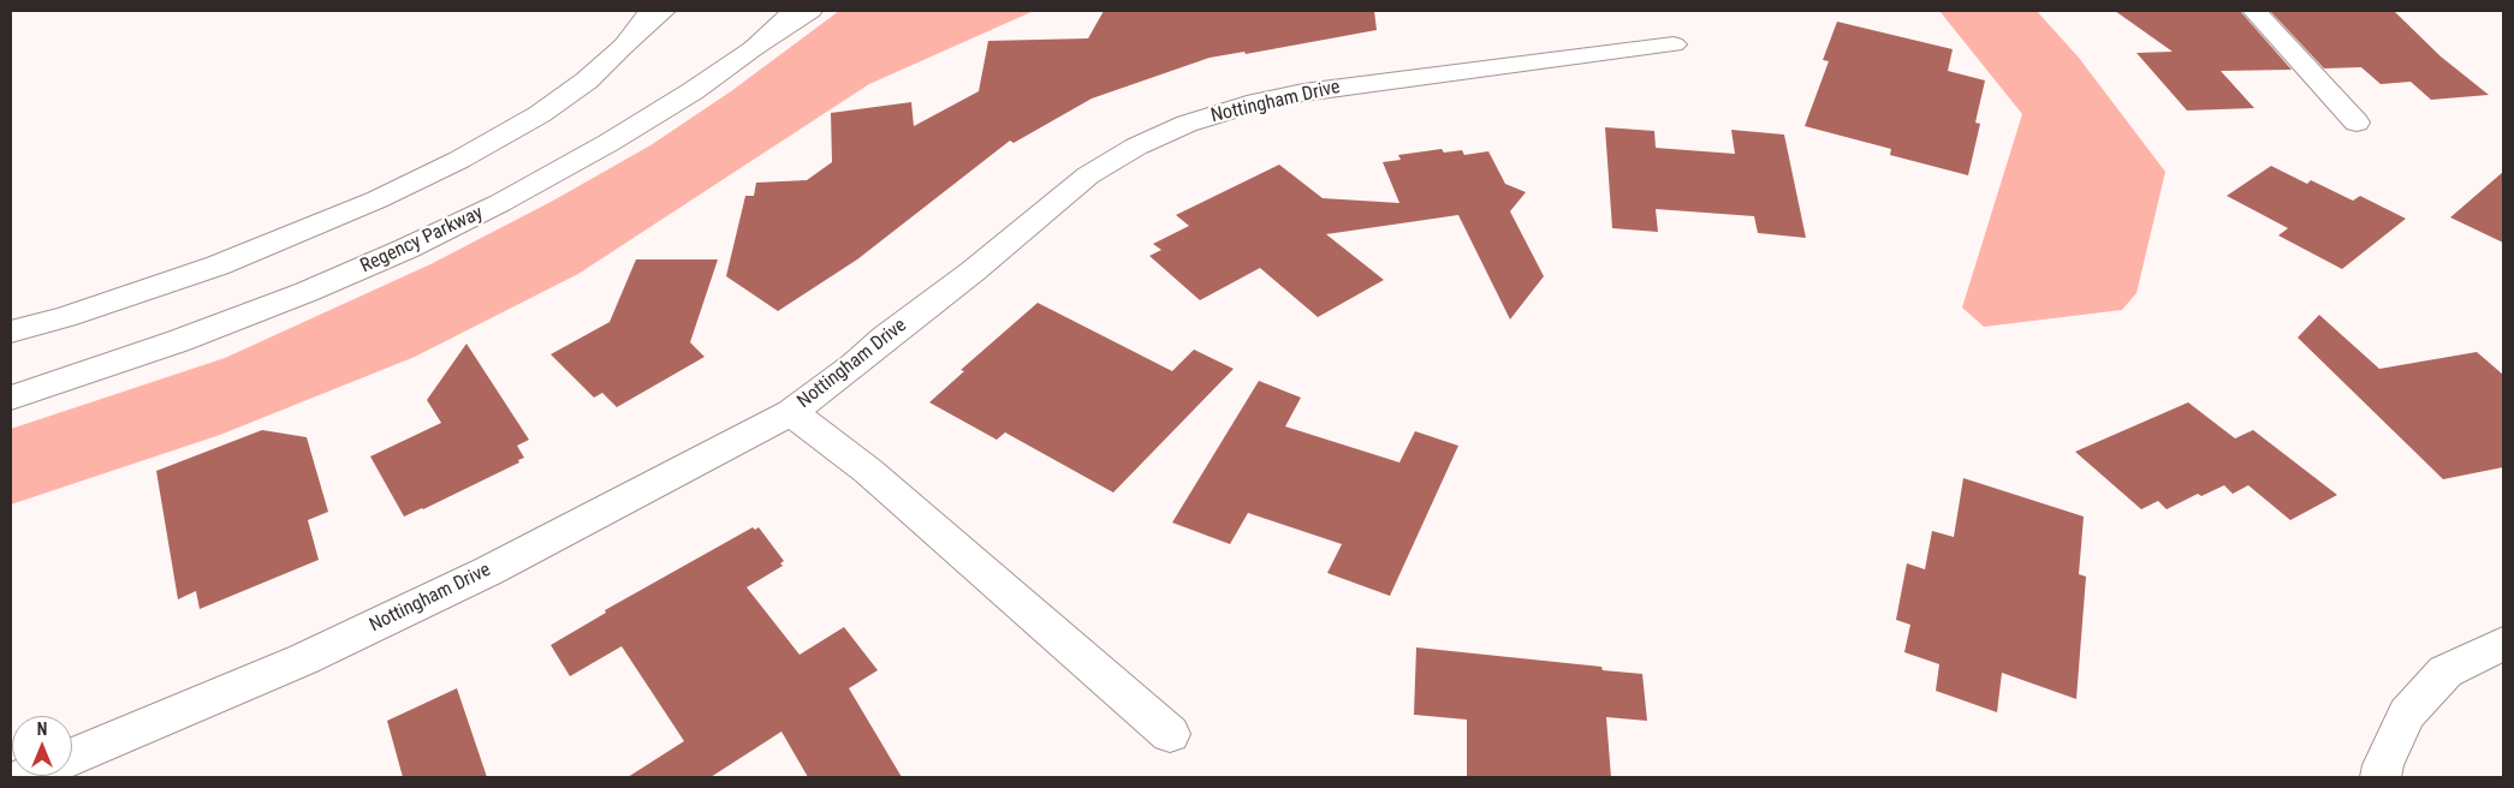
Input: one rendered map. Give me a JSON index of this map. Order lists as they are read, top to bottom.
{
  "streets": {
    "main road": ["Nottingham Drive", "Regency Parkway"]
  },
  "north": "top"
}
